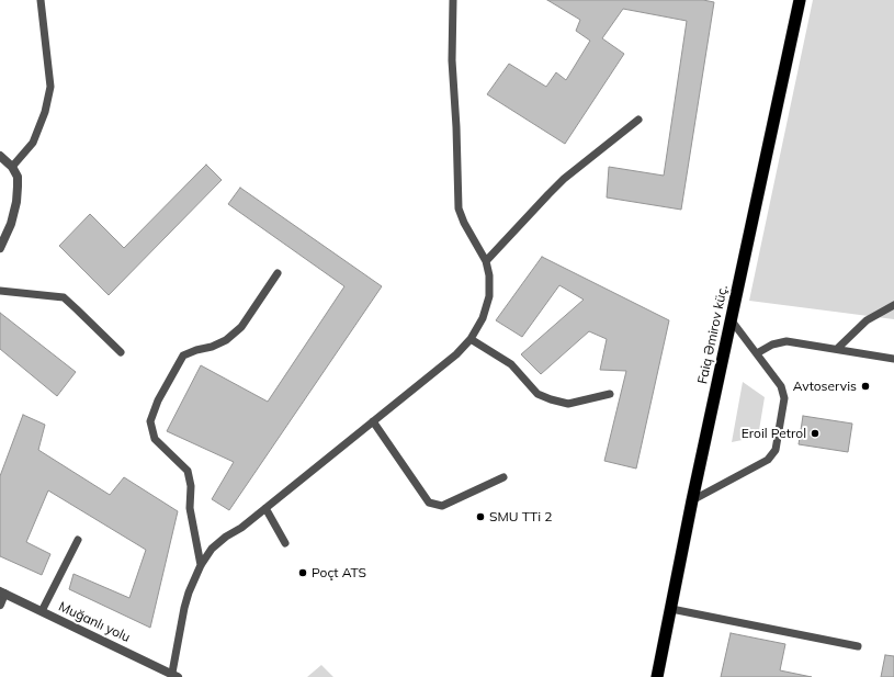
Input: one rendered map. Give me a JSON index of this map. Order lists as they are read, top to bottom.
{
  "streets": {
    "highway": ["Faiq Əmirov küç."],
    "street": ["Muğanlı yolu"]
  },
  "places": [
    "Avtoservis",
    "Eroil Petrol",
    "SMU TTi 2",
    "Poçt ATS"
  ]
}
